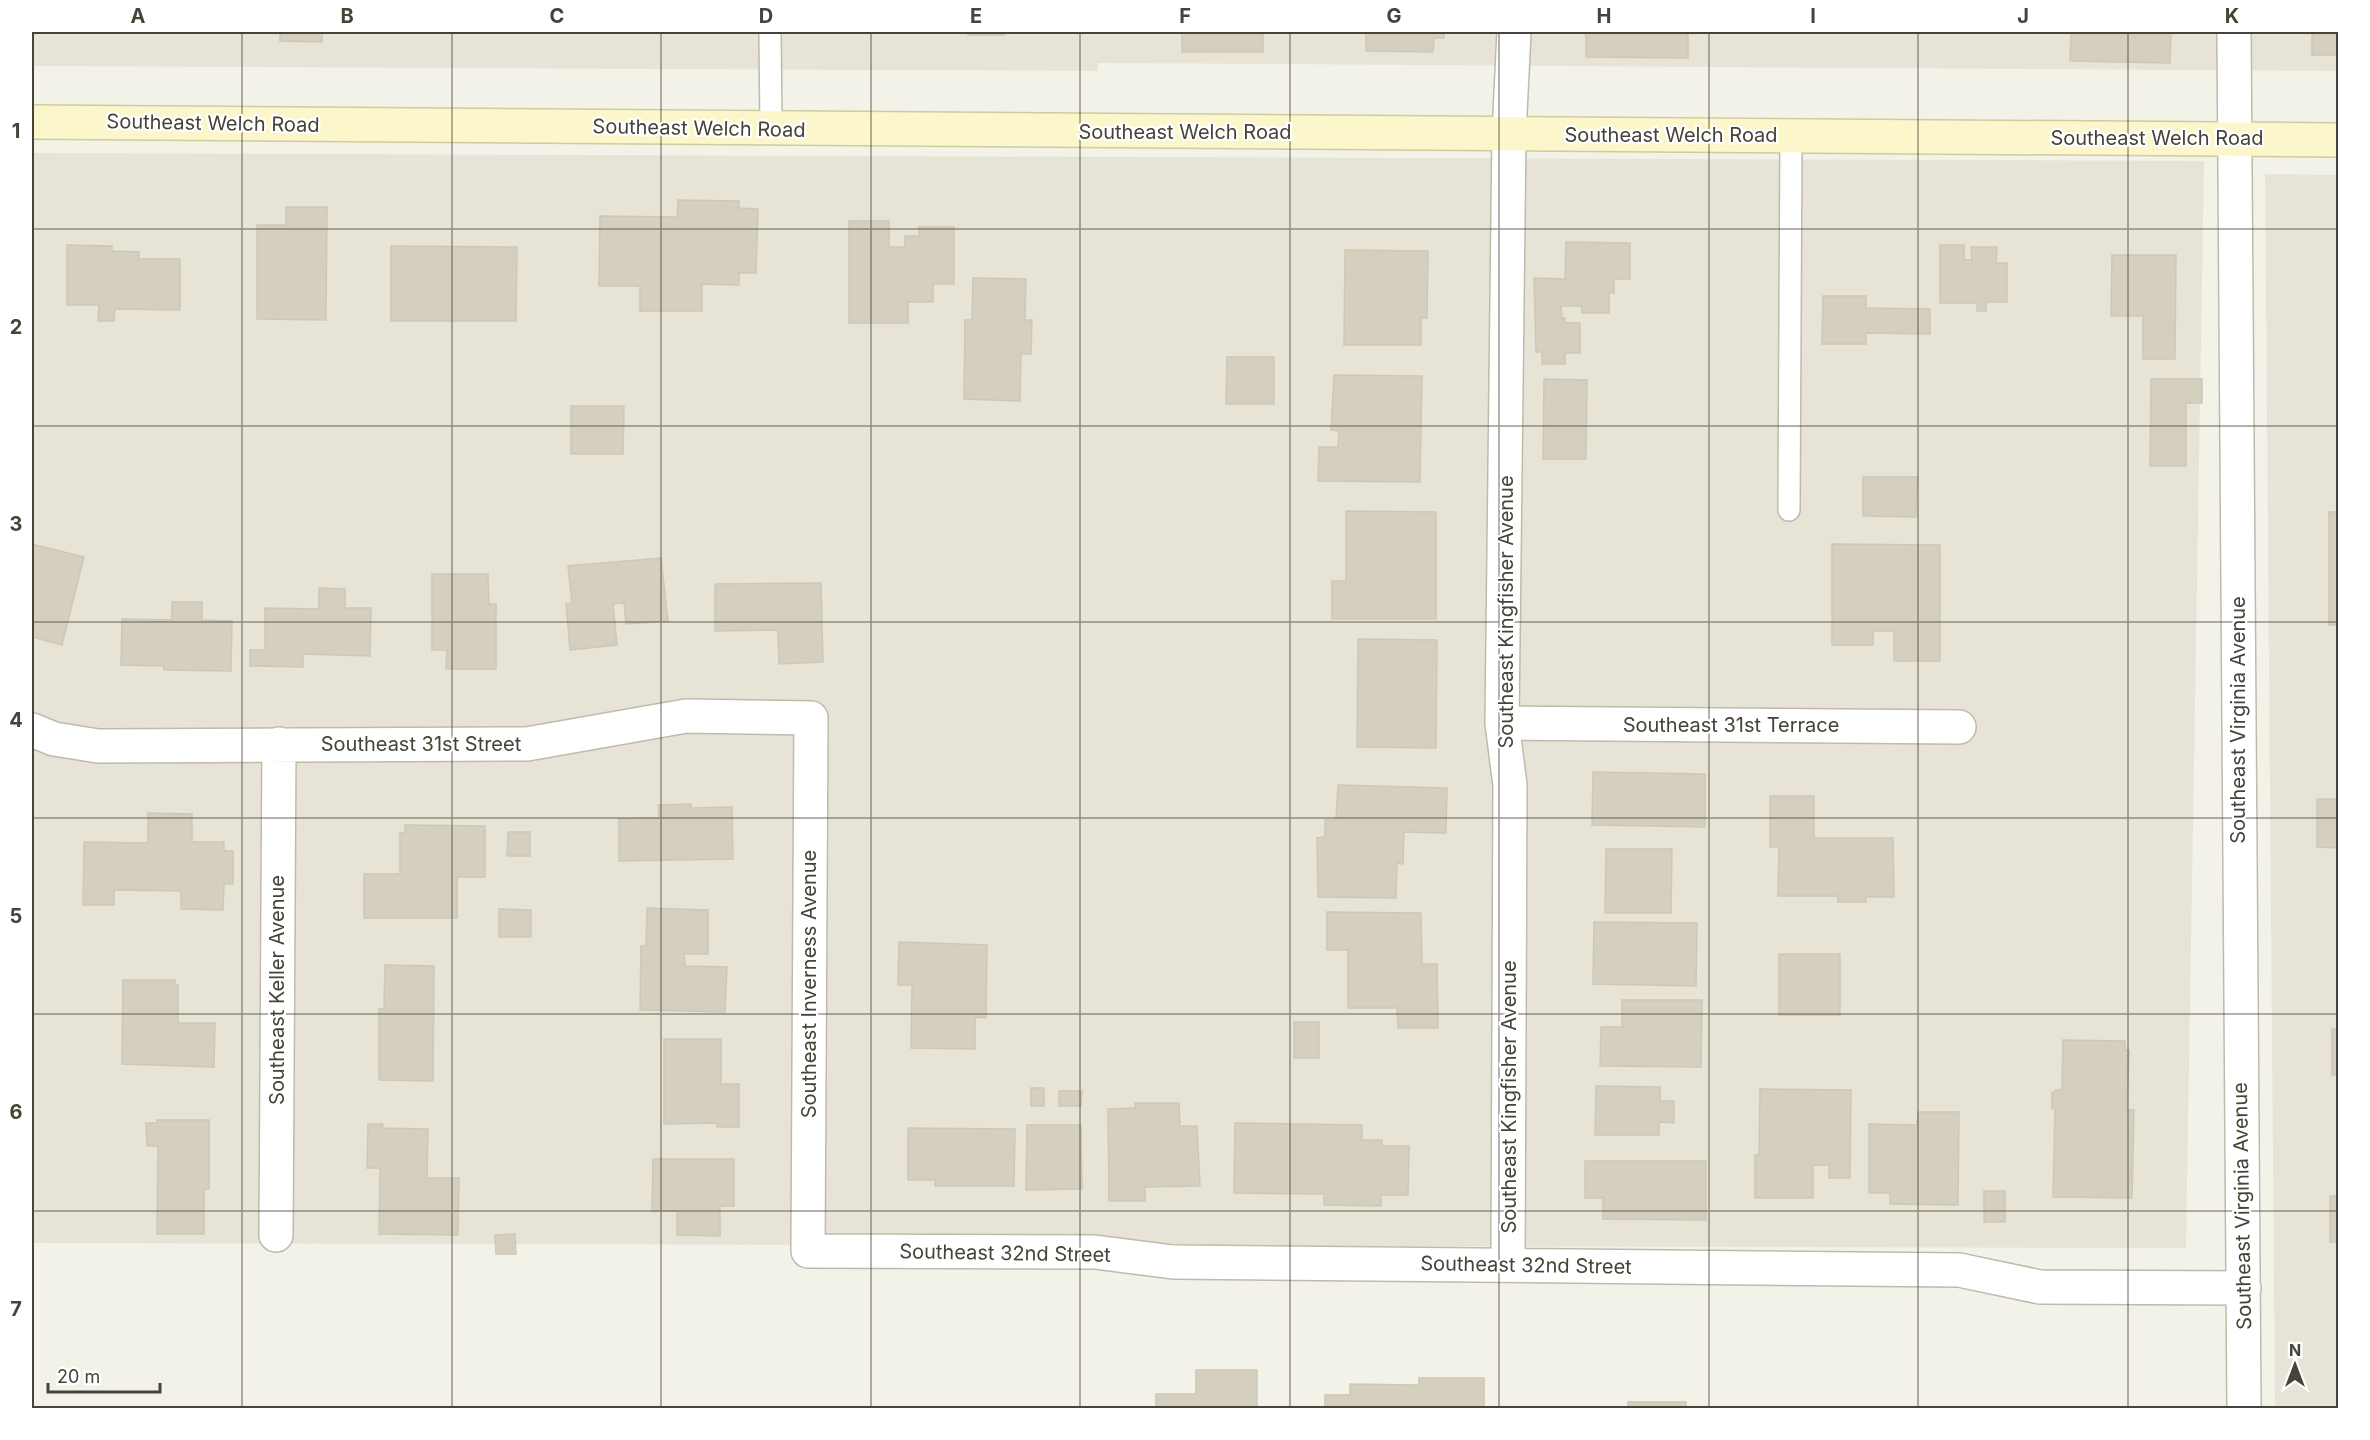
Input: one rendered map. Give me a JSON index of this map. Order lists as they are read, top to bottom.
{
  "streets": {
    "street": [
      "Southeast Welch Road",
      "Southeast Kingfisher Avenue",
      "Southeast Virginia Avenue",
      "Southeast 31st Terrace",
      "Southeast 31st Street",
      "Southeast Inverness Avenue",
      "Southeast Keller Avenue",
      "Southeast 32nd Street"
    ]
  },
  "crossings": [
    ["Southeast Welch Road", "Southeast Kingfisher Avenue"],
    ["Southeast Welch Road", "Southeast Virginia Avenue"],
    ["Southeast Kingfisher Avenue", "Southeast 31st Terrace"],
    ["Southeast Kingfisher Avenue", "Southeast 32nd Street"],
    ["Southeast Virginia Avenue", "Southeast 32nd Street"],
    ["Southeast 31st Street", "Southeast Inverness Avenue"],
    ["Southeast 31st Street", "Southeast Keller Avenue"],
    ["Southeast Inverness Avenue", "Southeast 32nd Street"]
  ],
  "scale_bar": "20 m",
  "north": "top",
  "grid": {
    "columns": [
      "A",
      "B",
      "C",
      "D",
      "E",
      "F",
      "G",
      "H",
      "I",
      "J",
      "K"
    ],
    "rows": [
      "1",
      "2",
      "3",
      "4",
      "5",
      "6",
      "7"
    ]
  }
}
